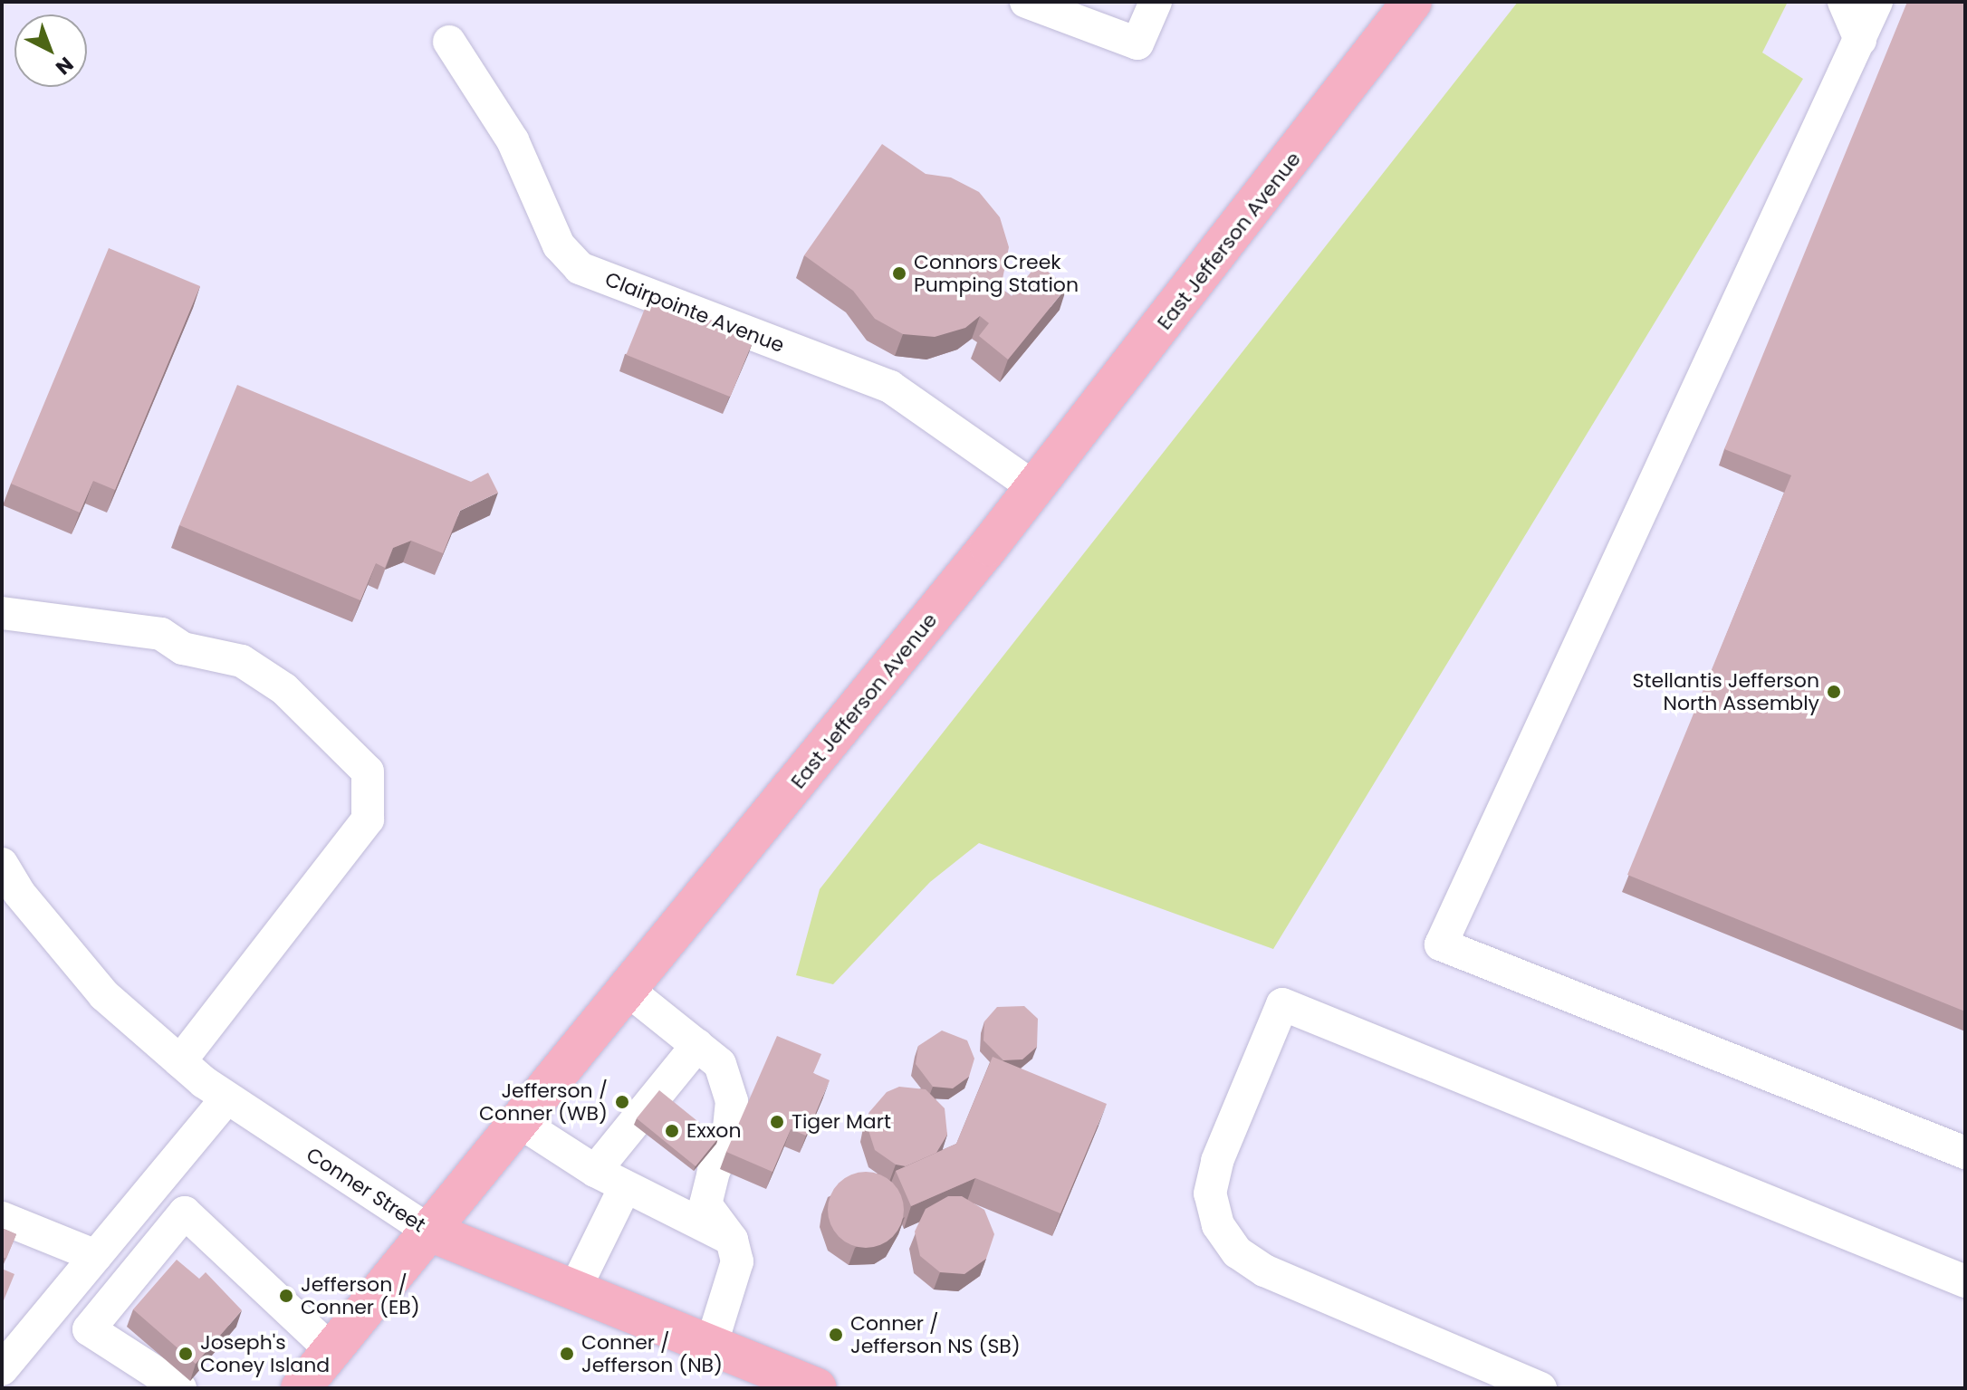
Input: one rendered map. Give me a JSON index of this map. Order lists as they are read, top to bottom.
{
  "streets": {
    "main road": ["East Jefferson Avenue", "Conner Street"],
    "street": ["Clairpointe Avenue"]
  },
  "crossings": [
    ["East Jefferson Avenue", "Clairpointe Avenue"],
    ["East Jefferson Avenue", "Conner Street"]
  ],
  "places": [
    "Connors Creek Pumping Station",
    "Stellantis Jefferson North Assembly",
    "Jefferson / Conner (WB)",
    "Tiger Mart",
    "Exxon",
    "Jefferson / Conner (EB)",
    "Conner / Jefferson NS (SB)",
    "Joseph's Coney Island",
    "Conner / Jefferson (NB)"
  ],
  "north": "bottom right"
}
